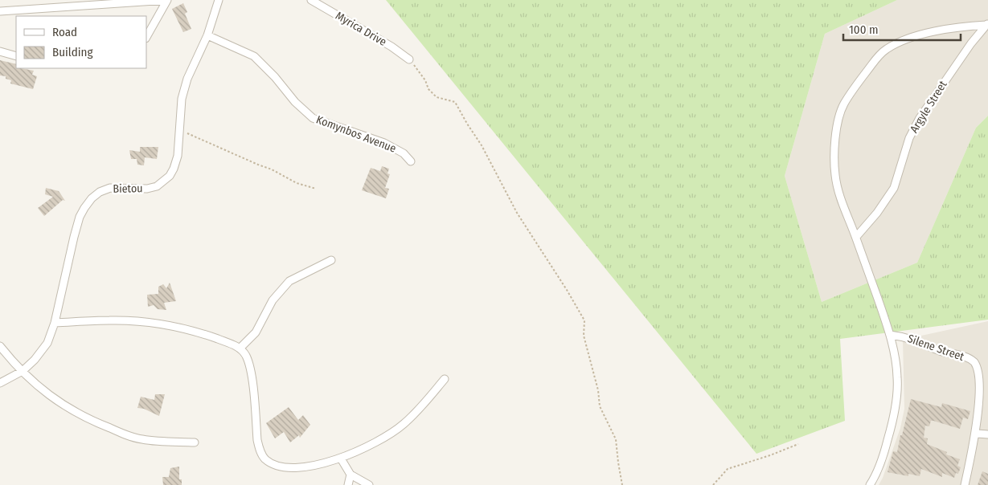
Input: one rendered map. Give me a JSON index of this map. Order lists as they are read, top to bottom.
{
  "streets": {
    "street": [
      "Myrica Drive",
      "Argyle Street",
      "Komynbos Avenue",
      "Bietou",
      "Silene Street"
    ]
  },
  "crossings": [
    ["Komynbos Avenue", "Bietou"]
  ],
  "legend": ["Road", "Building"],
  "scale_bar": "100 m"
}
